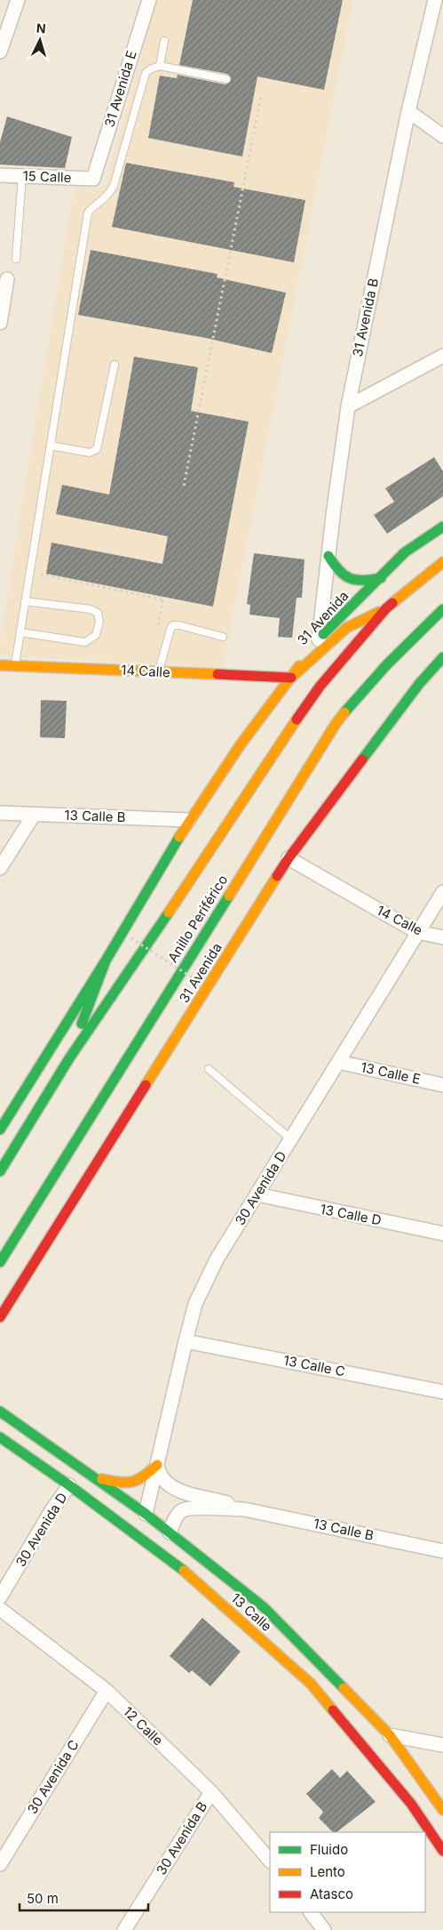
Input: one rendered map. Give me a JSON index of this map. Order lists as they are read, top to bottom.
{
  "streets": {
    "main road": [
      "31 Avenida",
      "14 Calle",
      "Anillo Periférico",
      "13 Calle"
    ],
    "street": [
      "31 Avenida E",
      "15 Calle",
      "31 Avenida B",
      "13 Calle B",
      "13 Calle E",
      "30 Avenida D",
      "13 Calle D",
      "13 Calle C",
      "12 Calle",
      "30 Avenida C",
      "30 Avenida B"
    ]
  },
  "crossings": [
    ["31 Avenida E", "15 Calle"],
    ["31 Avenida B", "31 Avenida"],
    ["31 Avenida", "14 Calle"],
    ["31 Avenida", "13 Calle B"],
    ["14 Calle", "30 Avenida D"],
    ["13 Calle B", "30 Avenida D"],
    ["13 Calle B", "13 Calle"],
    ["13 Calle E", "30 Avenida D"],
    ["30 Avenida D", "13 Calle D"],
    ["30 Avenida D", "13 Calle C"],
    ["30 Avenida D", "13 Calle"],
    ["12 Calle", "30 Avenida C"],
    ["12 Calle", "30 Avenida B"]
  ],
  "legend": ["Fluido", "Lento", "Atasco"],
  "scale_bar": "50 m",
  "north": "top"
}
